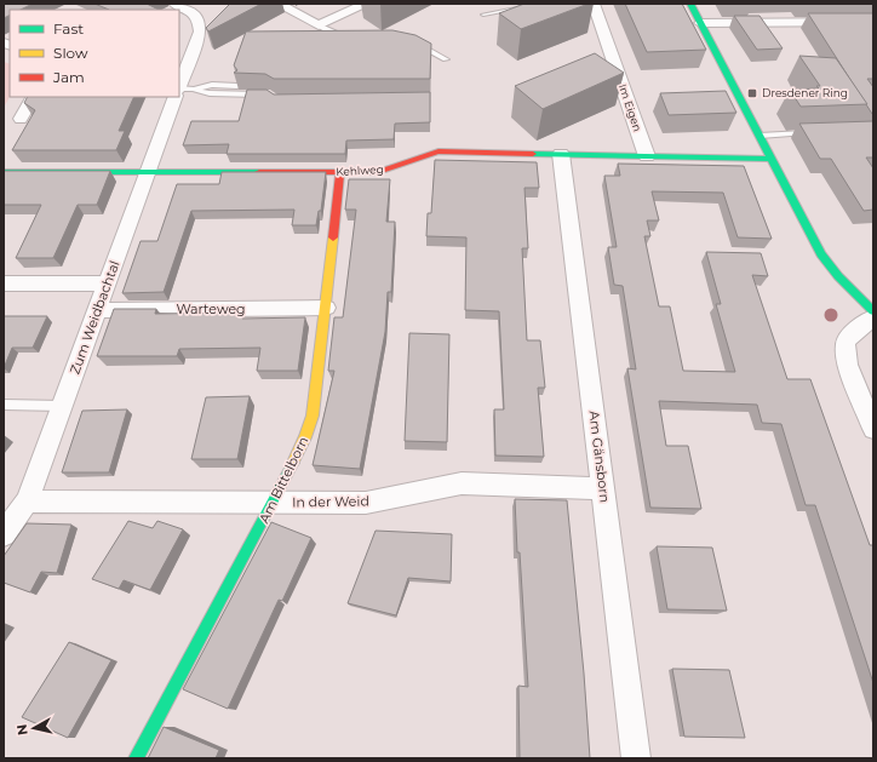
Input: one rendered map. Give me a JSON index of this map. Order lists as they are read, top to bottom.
{
  "streets": {
    "street": [
      "Im Eigen",
      "Kehlweg",
      "Warteweg",
      "Zum Weidbachtal",
      "Am Gänsborn",
      "Am Bittelborn",
      "In der Weid"
    ]
  },
  "crossings": [
    ["Im Eigen", "Kehlweg"],
    ["Kehlweg", "Zum Weidbachtal"],
    ["Kehlweg", "Am Gänsborn"],
    ["Kehlweg", "Am Bittelborn"],
    ["Warteweg", "Zum Weidbachtal"],
    ["Warteweg", "Am Bittelborn"],
    ["Zum Weidbachtal", "In der Weid"],
    ["Am Gänsborn", "In der Weid"],
    ["Am Bittelborn", "In der Weid"]
  ],
  "places": {
    "transit": ["Dresdener Ring"]
  },
  "legend": ["Fast", "Slow", "Jam"],
  "north": "left"
}
